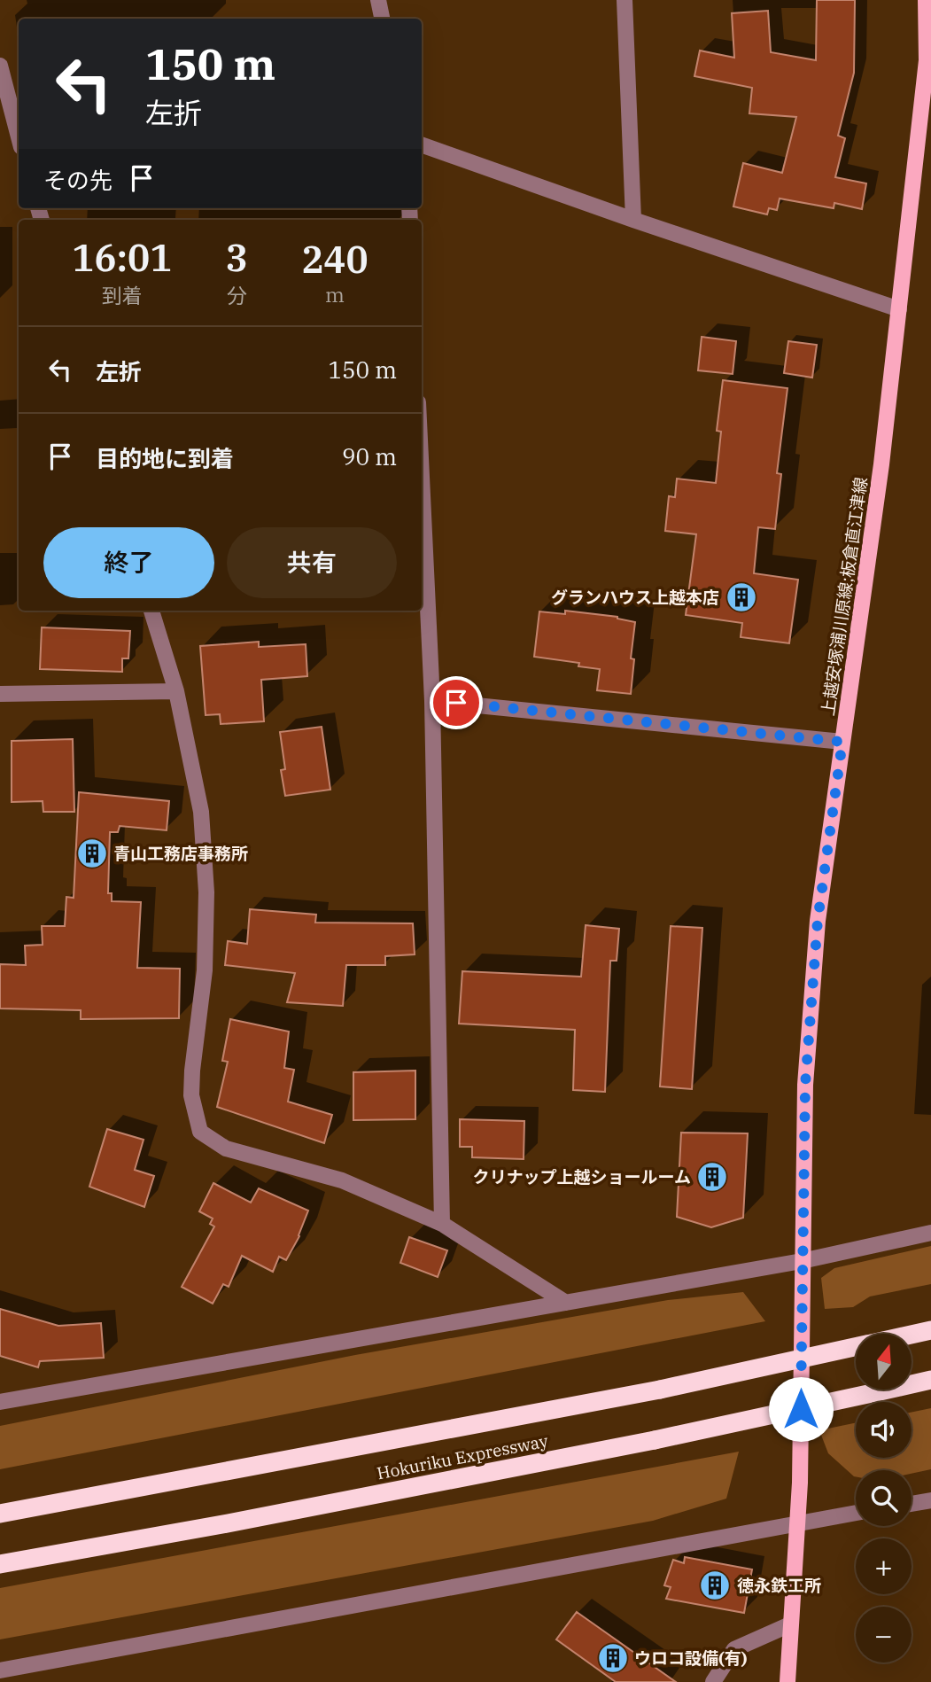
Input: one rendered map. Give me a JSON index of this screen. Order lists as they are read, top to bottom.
{
  "streets": {
    "highway": ["Hokuriku Expressway"],
    "main road": ["上越安塚浦川原線;板倉直江津線"]
  },
  "places": {
    "building": [
      "グランハウス上越本店",
      "青山工務店事務所",
      "クリナップ上越ショールーム",
      "徳永鉄工所",
      "ウロコ設備(有)"
    ]
  },
  "north": "top",
  "page": {
    "turn": ["150 m", "左折"],
    "then": "その先",
    "eta": [
      "16:01",
      "到着",
      "3",
      "分",
      "240",
      "m"
    ],
    "list": [
      {
        "name": "左折",
        "value": "150 m"
      },
      {
        "name": "目的地に到着",
        "value": "90 m"
      }
    ],
    "buttons": ["終了", "共有"],
    "map_buttons": ["+", "−"]
  }
}
